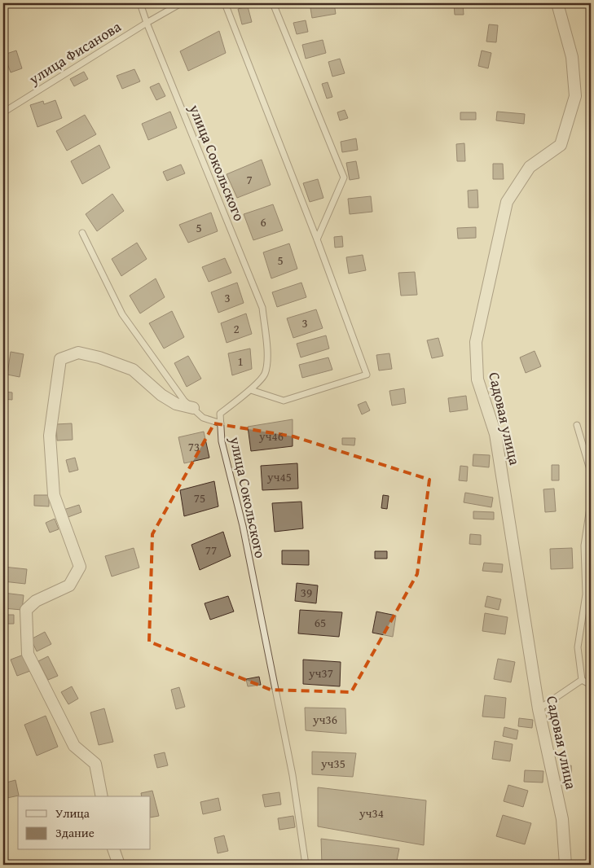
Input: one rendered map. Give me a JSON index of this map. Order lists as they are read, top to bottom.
{
  "streets": {
    "street": ["Садовая улица"],
    "lane": ["улица Фисанова", "улица Сокольского"]
  },
  "crossings": [
    ["улица Фисанова", "улица Сокольского"]
  ],
  "house_numbers": [
    "7",
    "6",
    "5",
    "5",
    "3",
    "3",
    "2",
    "1",
    "уч46",
    "73",
    "уч45",
    "75",
    "77",
    "39",
    "65",
    "уч37",
    "уч36",
    "уч35",
    "уч34"
  ],
  "legend": ["Улица", "Здание"]
}
